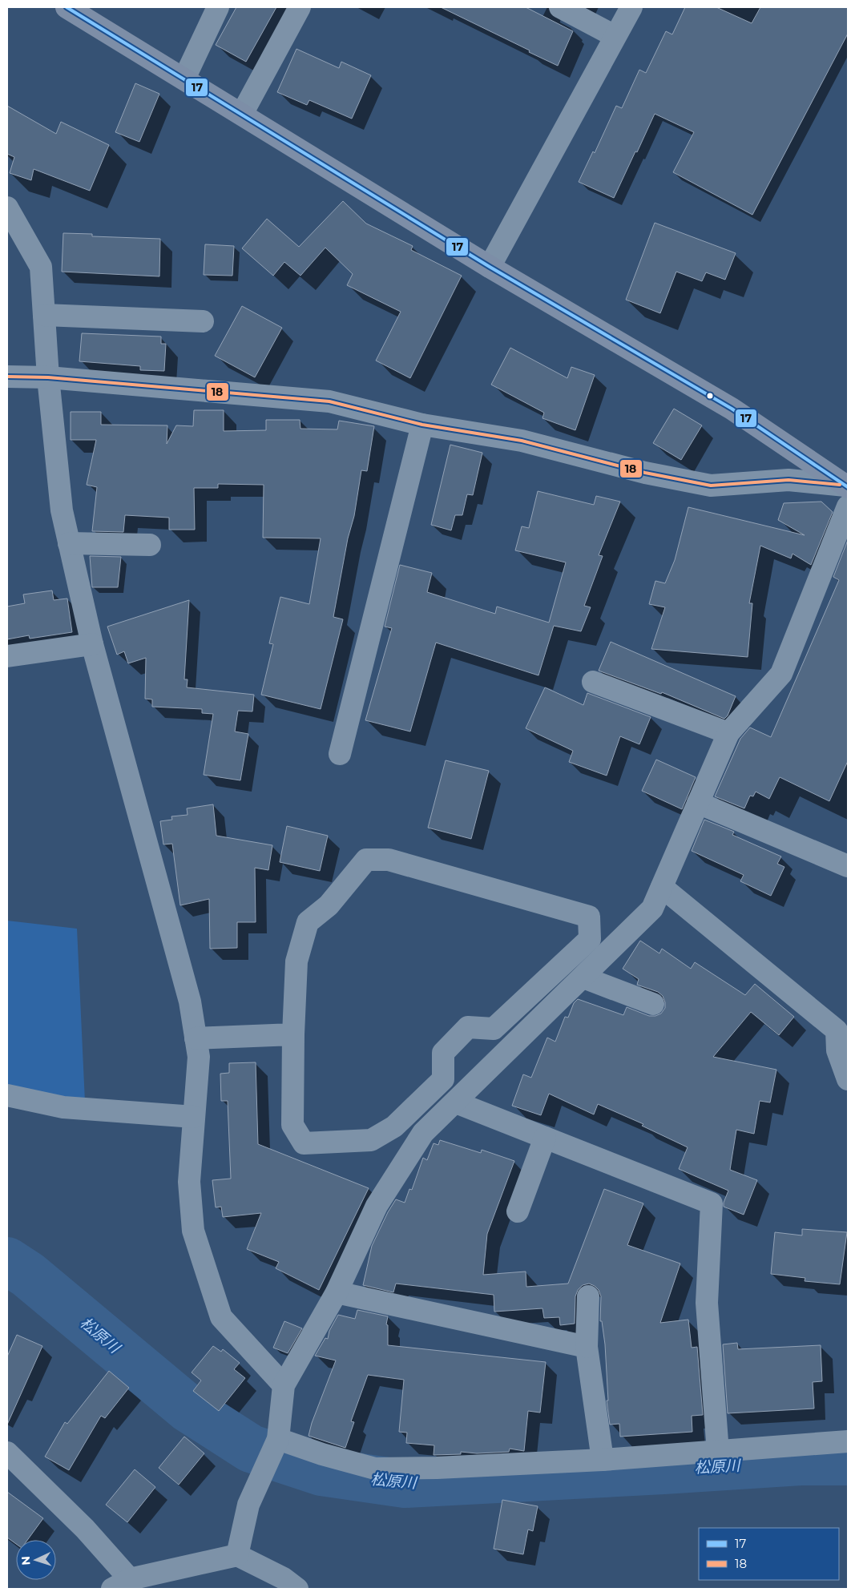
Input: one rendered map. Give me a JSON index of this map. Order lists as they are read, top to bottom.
{
  "water": ["松原川"],
  "lines": ["transit line 17", "transit line 18"],
  "legend": ["17", "18"],
  "north": "left"
}
